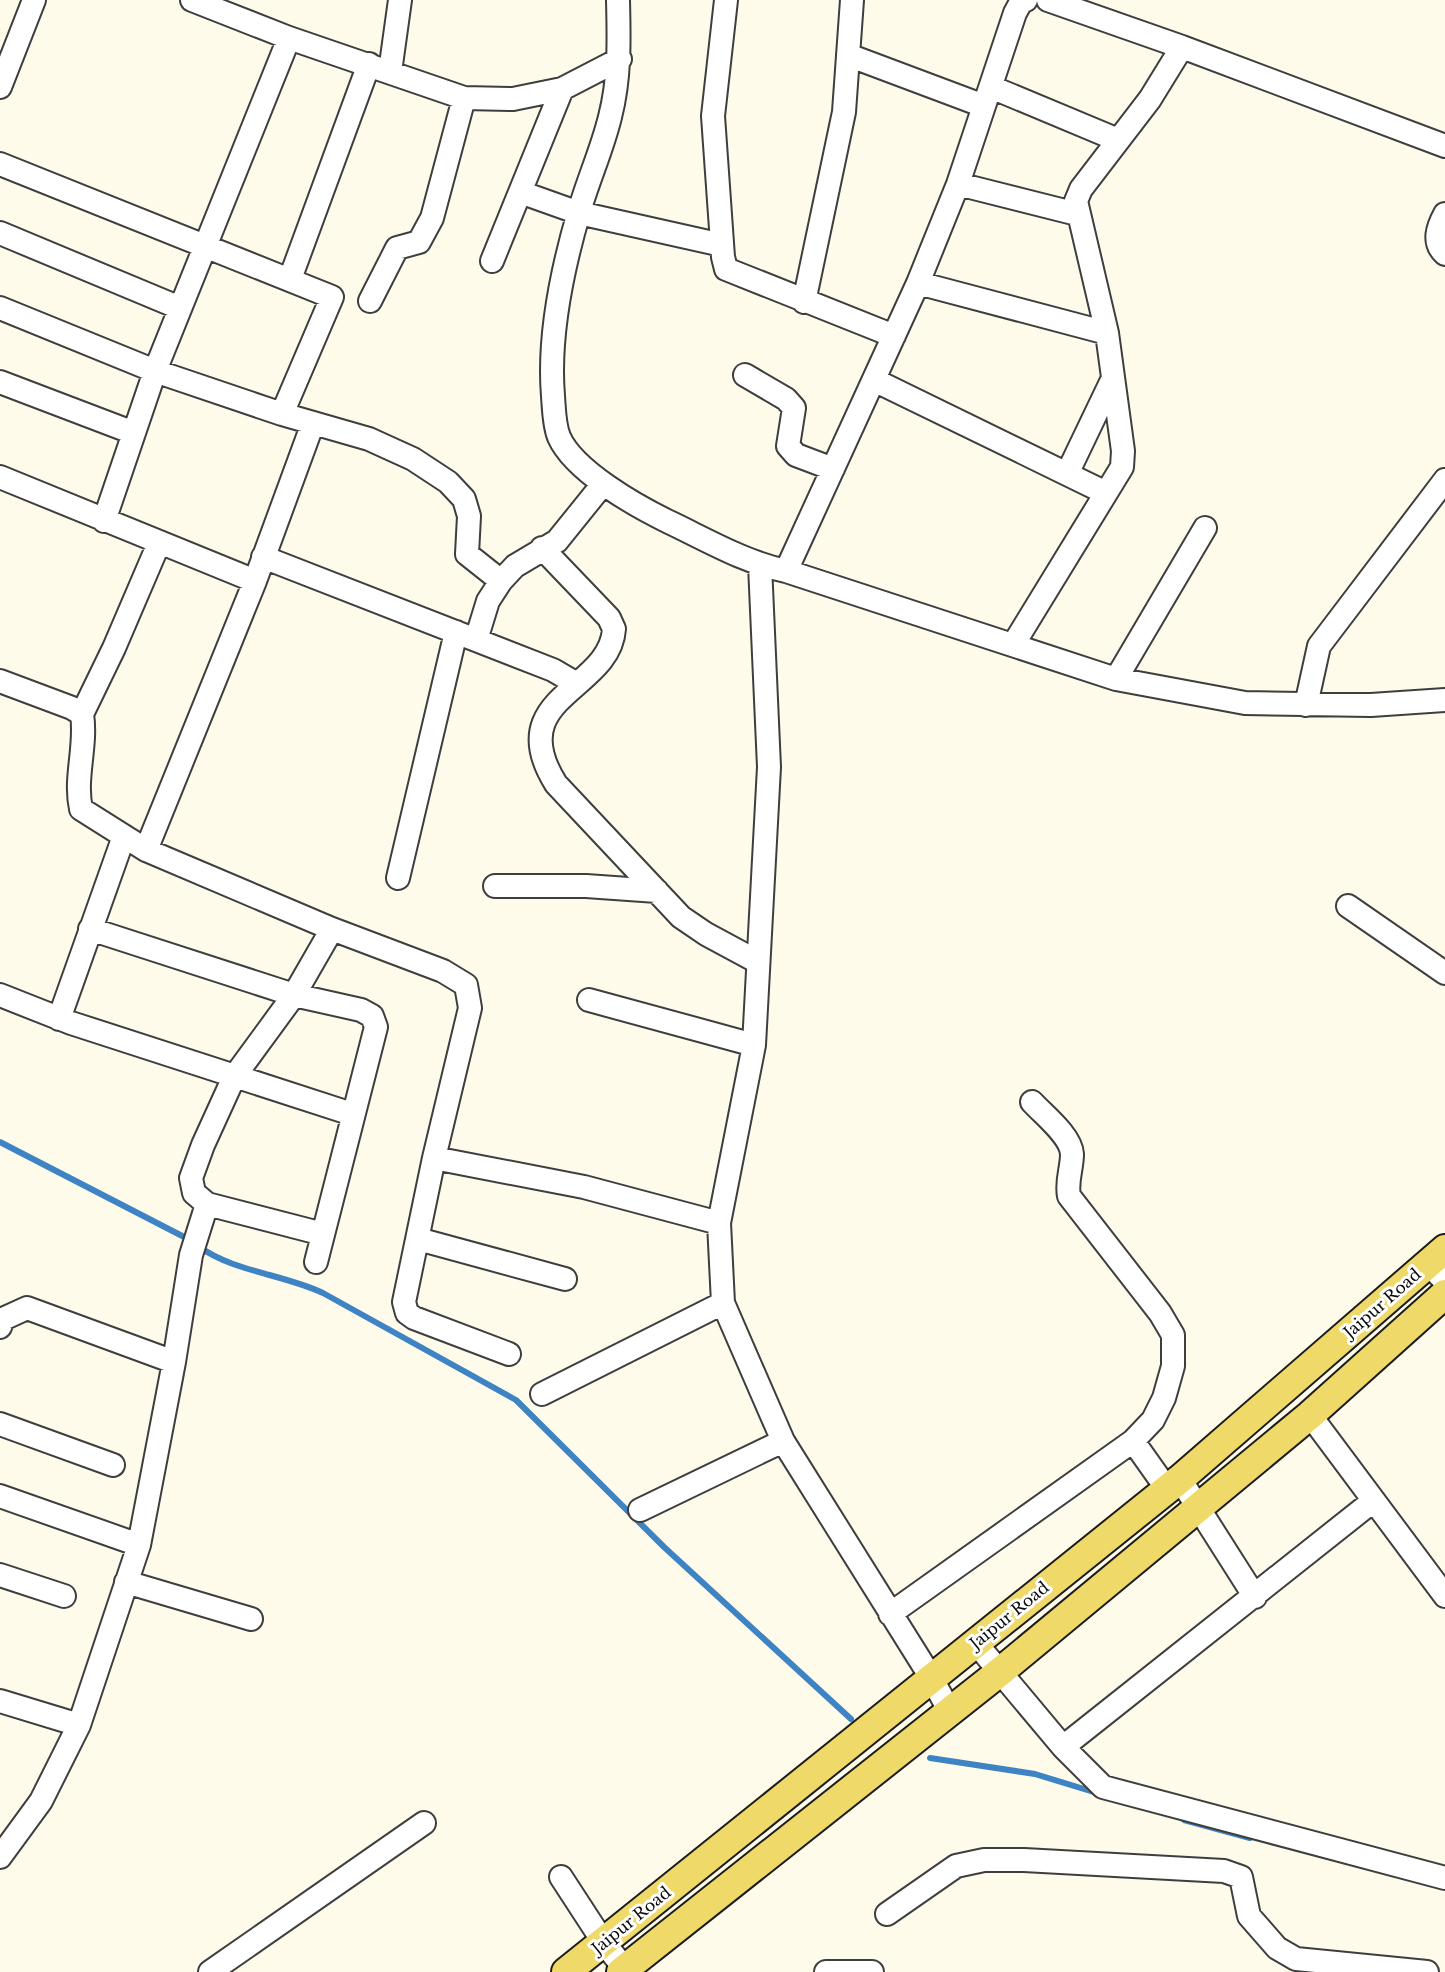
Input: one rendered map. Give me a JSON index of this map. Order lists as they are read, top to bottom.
{
  "streets": {
    "main road": ["Jaipur Road"]
  }
}
